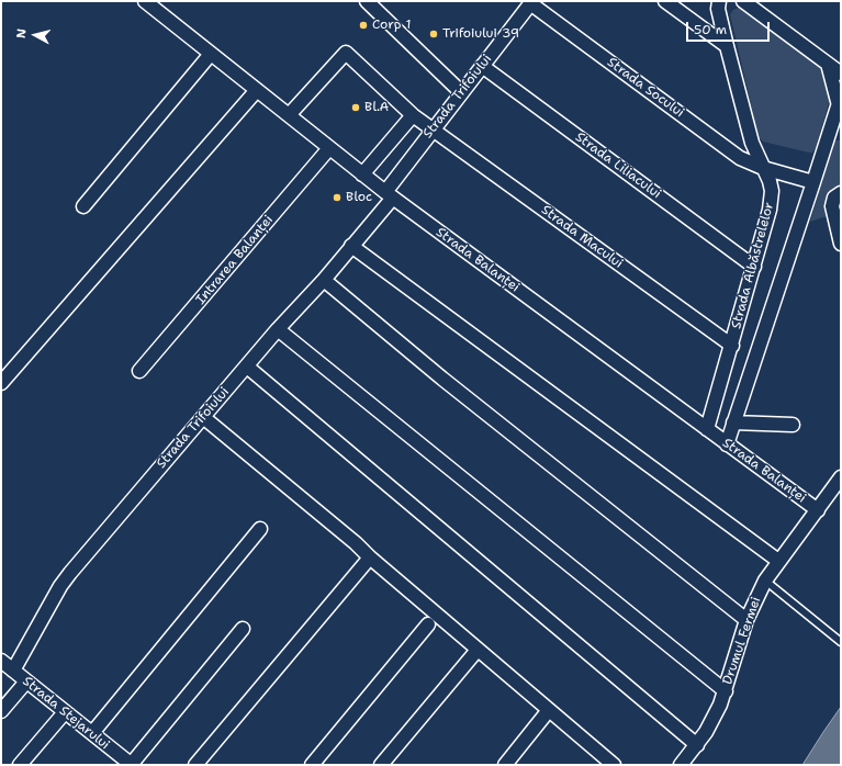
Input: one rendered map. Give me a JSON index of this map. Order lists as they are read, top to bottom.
{
  "streets": {
    "street": [
      "Strada Socului",
      "Strada Trifoiului",
      "Strada Liliacului",
      "Strada Macului",
      "Intrarea Balanței",
      "Strada Balanței",
      "Strada Albăstrelelor",
      "Drumul Fermei",
      "Strada Stejarului"
    ]
  },
  "crossings": [
    ["Strada Socului", "Strada Trifoiului"],
    ["Strada Socului", "Strada Albăstrelelor"],
    ["Strada Trifoiului", "Strada Liliacului"],
    ["Strada Trifoiului", "Strada Macului"],
    ["Strada Trifoiului", "Strada Balanței"],
    ["Strada Trifoiului", "Strada Stejarului"],
    ["Strada Liliacului", "Strada Albăstrelelor"],
    ["Strada Macului", "Strada Balanței"],
    ["Strada Macului", "Strada Albăstrelelor"],
    ["Intrarea Balanței", "Strada Balanței"],
    ["Strada Balanței", "Strada Albăstrelelor"],
    ["Strada Balanței", "Drumul Fermei"]
  ],
  "places": [
    "Corp 1",
    "Trifoiului 39",
    "Bl.A",
    "Bloc"
  ],
  "scale_bar": "50 m",
  "north": "left"
}
